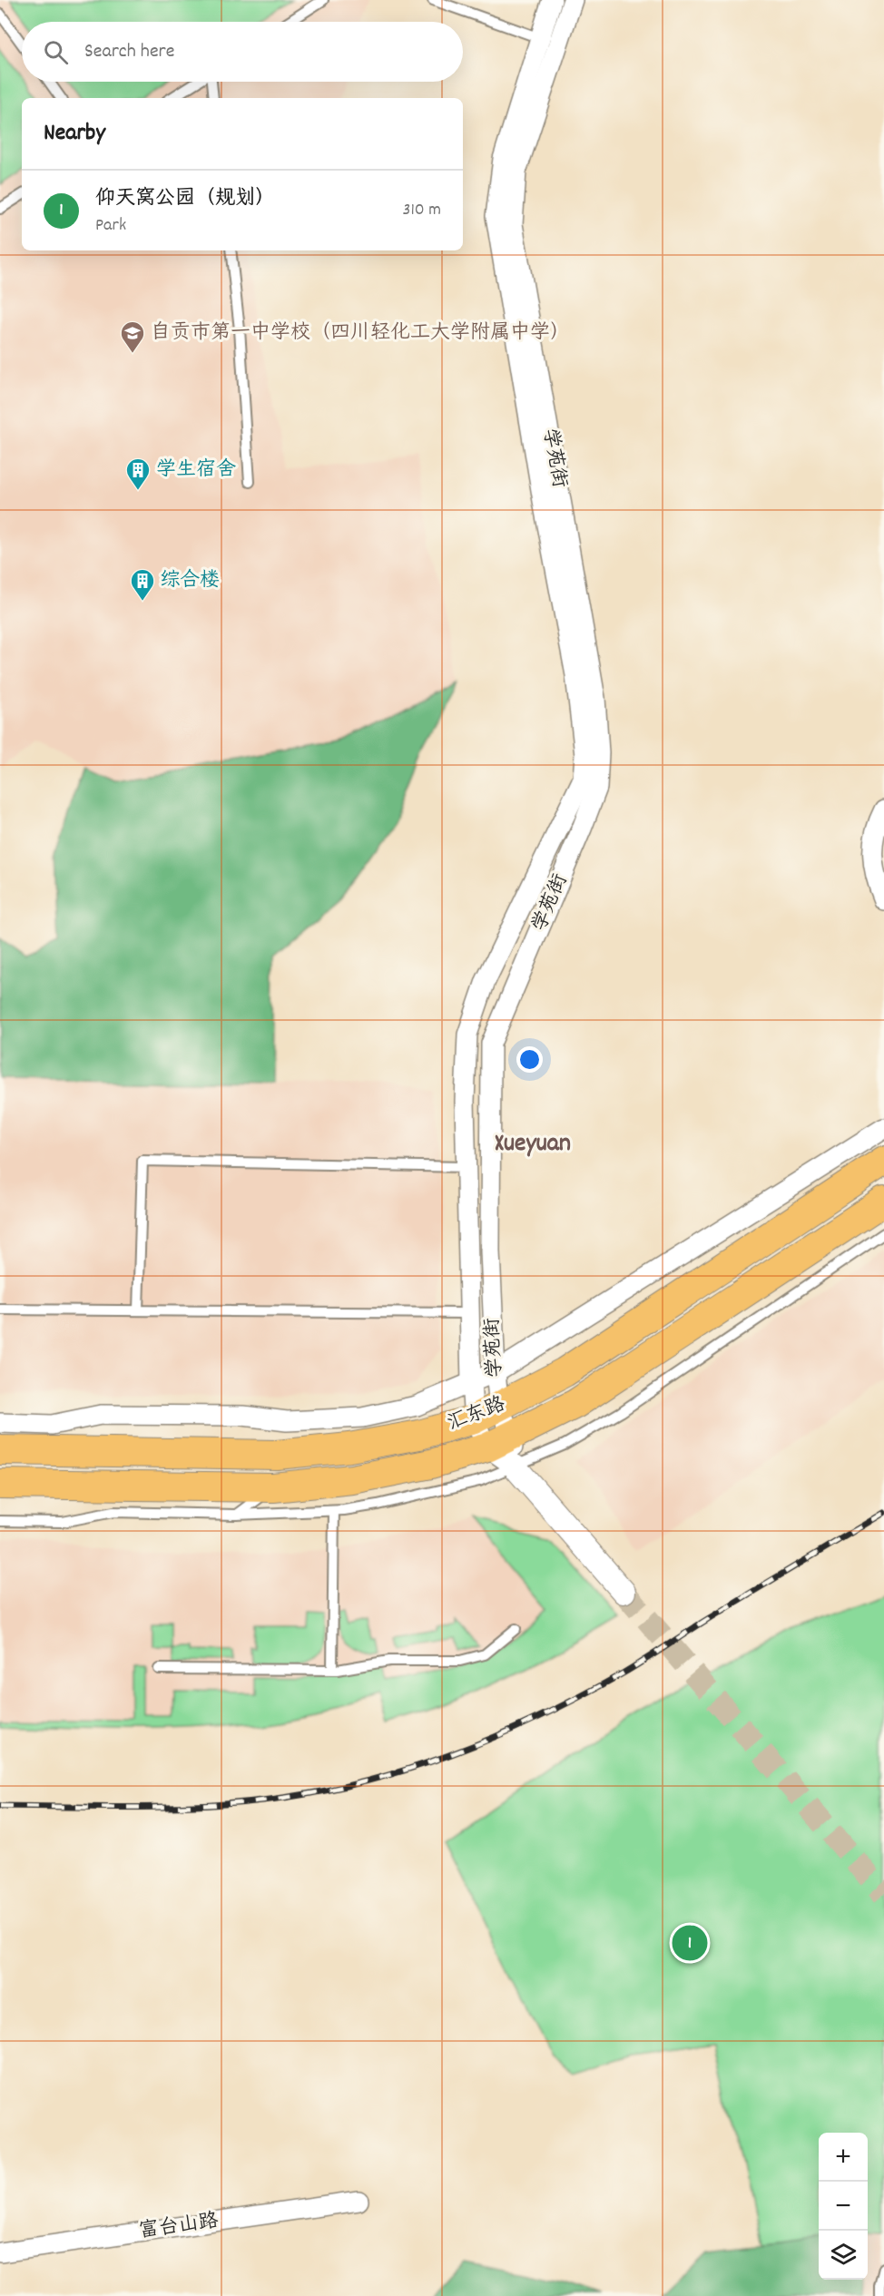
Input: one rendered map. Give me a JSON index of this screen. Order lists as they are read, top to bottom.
{
  "streets": {
    "main road": ["汇东路"],
    "street": ["学苑街", "富台山路"]
  },
  "crossings": [
    ["学苑街", "汇东路"]
  ],
  "districts": ["Xueyuan"],
  "places": {
    "school or university": ["自贡市第一中学校（四川轻化工大学附属中学）"],
    "building": ["学生宿舍", "综合楼"]
  },
  "page": {
    "search": "Search here",
    "heading": "Nearby",
    "list": [
      {
        "mark": "1",
        "name": "仰天窝公园（规划）",
        "note": "Park",
        "value": "310 m"
      }
    ],
    "pins": "1",
    "map_buttons": ["+", "−"]
  }
}
